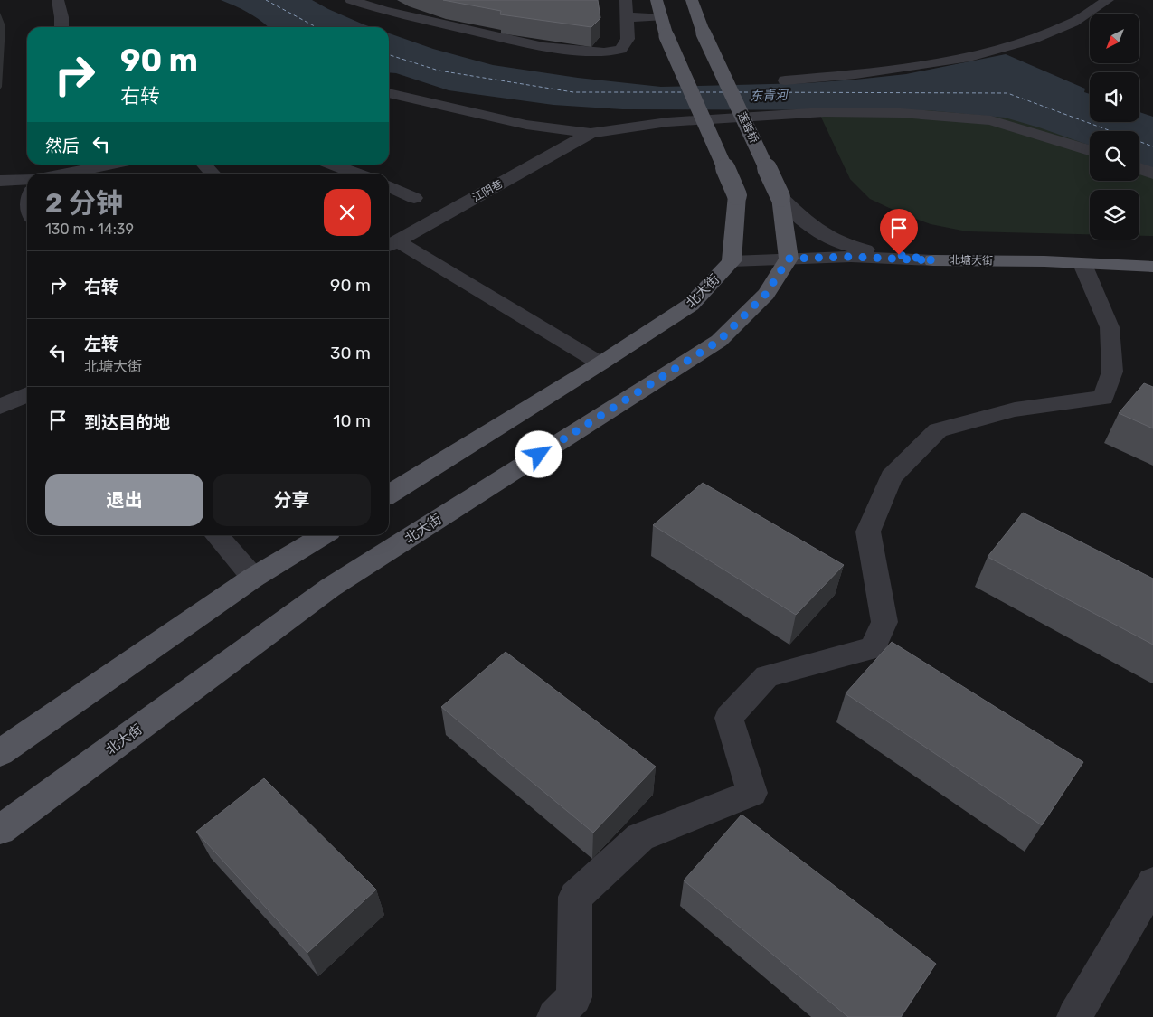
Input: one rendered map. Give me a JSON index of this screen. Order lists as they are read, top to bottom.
{
  "streets": {
    "main road": ["莲蓉桥", "北塘大街", "北大街"],
    "street": ["江阴巷"]
  },
  "crossings": [
    ["莲蓉桥", "北塘大街"]
  ],
  "water": ["东青河"],
  "north": "bottom left",
  "page": {
    "turn": ["90 m", "右转"],
    "then": "然后",
    "heading": ["2 分钟", "130 m · 14:39"],
    "list": [
      {
        "name": "右转",
        "value": "90 m"
      },
      {
        "name": "左转",
        "note": "北塘大街",
        "value": "30 m"
      },
      {
        "name": "到达目的地",
        "value": "10 m"
      }
    ],
    "buttons": ["退出", "分享"]
  }
}
